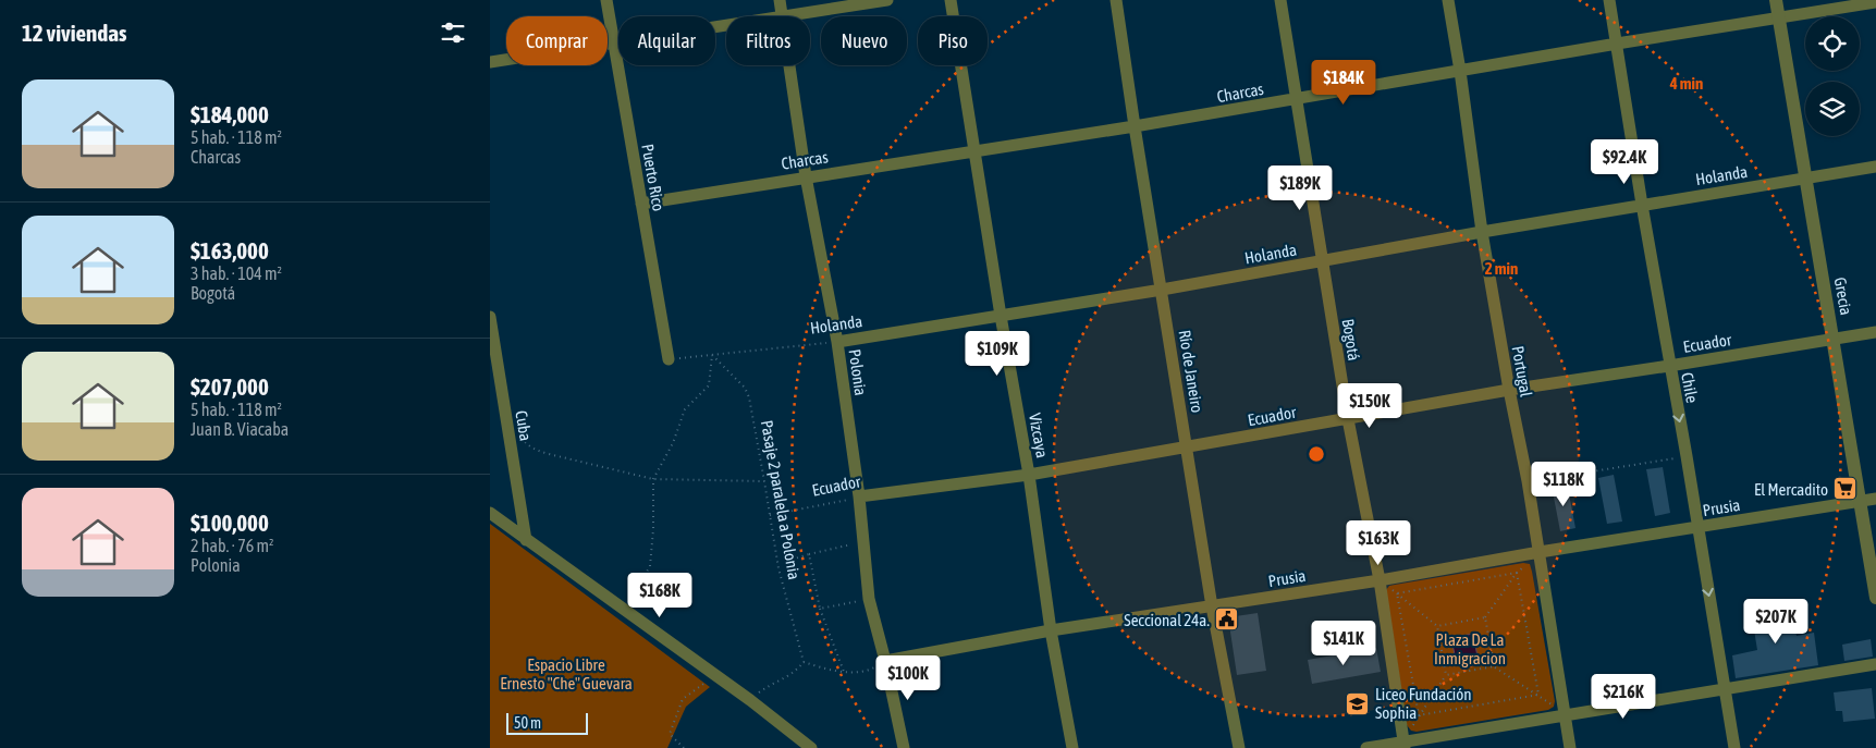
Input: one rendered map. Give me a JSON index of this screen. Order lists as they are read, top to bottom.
{
  "streets": {
    "street": [
      "Charcas",
      "Holanda",
      "Puerto Rico",
      "Grecia",
      "Bogotá",
      "Ecuador",
      "Río de Janeiro",
      "Portugal",
      "Polonia",
      "Chile",
      "Cuba",
      "Vizcaya",
      "Prusia"
    ],
    "path": ["Pasaje 2 paralela a Polonia"]
  },
  "crossings": [
    ["Charcas", "Puerto Rico"],
    ["Charcas", "Grecia"],
    ["Charcas", "Bogotá"],
    ["Charcas", "Río de Janeiro"],
    ["Charcas", "Portugal"],
    ["Charcas", "Polonia"],
    ["Charcas", "Chile"],
    ["Charcas", "Vizcaya"],
    ["Holanda", "Puerto Rico"],
    ["Holanda", "Grecia"],
    ["Holanda", "Bogotá"],
    ["Holanda", "Río de Janeiro"],
    ["Holanda", "Portugal"],
    ["Holanda", "Polonia"],
    ["Holanda", "Chile"],
    ["Holanda", "Vizcaya"],
    ["Holanda", "Pasaje 2 paralela a Polonia"],
    ["Grecia", "Ecuador"],
    ["Grecia", "Prusia"],
    ["Bogotá", "Ecuador"],
    ["Bogotá", "Prusia"],
    ["Ecuador", "Río de Janeiro"],
    ["Ecuador", "Portugal"],
    ["Ecuador", "Polonia"],
    ["Ecuador", "Chile"],
    ["Ecuador", "Vizcaya"],
    ["Ecuador", "Pasaje 2 paralela a Polonia"],
    ["Río de Janeiro", "Prusia"],
    ["Portugal", "Prusia"],
    ["Polonia", "Prusia"],
    ["Chile", "Prusia"],
    ["Vizcaya", "Prusia"]
  ],
  "parks": ["Plaza De La Inmigracion", "Espacio Libre Ernesto \"Che\" Guevara"],
  "places": {
    "supermarket": ["El Mercadito"],
    "public building": ["Seccional 24a."],
    "school or university": ["Liceo Fundación Sophia"]
  },
  "scale_bar": "50 m",
  "page": {
    "heading": "12 viviendas",
    "chip": [
      "Comprar",
      "Alquilar",
      "Filtros",
      "Nuevo",
      "Piso"
    ],
    "price": [
      "$184K",
      "$92.4K",
      "$189K",
      "$109K",
      "$150K",
      "$118K",
      "$163K",
      "$168K",
      "$207K",
      "$141K",
      "$100K",
      "$216K"
    ],
    "list": [
      {
        "name": "$184,000",
        "note": "5 hab. · 118 m² · Charcas"
      },
      {
        "name": "$163,000",
        "note": "3 hab. · 104 m² · Bogotá"
      },
      {
        "name": "$207,000",
        "note": "5 hab. · 118 m² · Juan B. Viacaba"
      },
      {
        "name": "$100,000",
        "note": "2 hab. · 76 m² · Polonia"
      }
    ],
    "scale": "50 m"
  },
  "rings": ["4 min", "2 min"]
}
